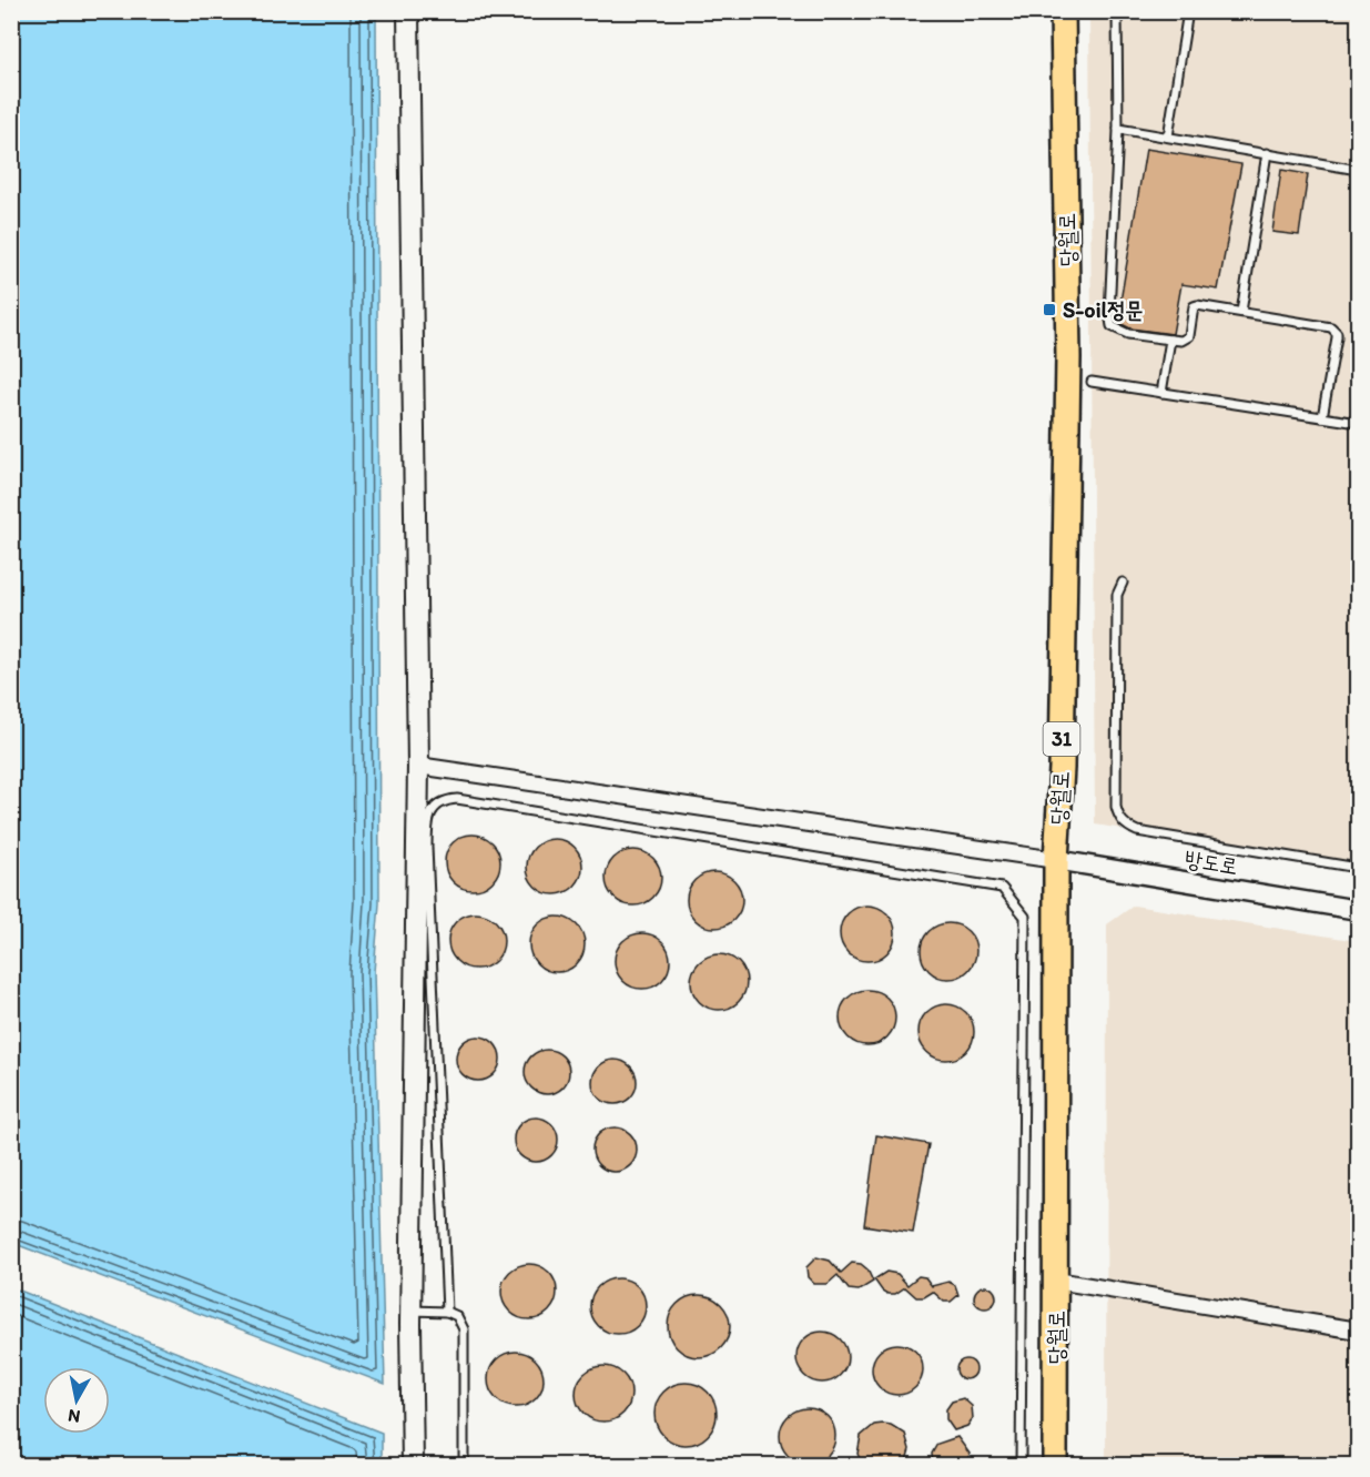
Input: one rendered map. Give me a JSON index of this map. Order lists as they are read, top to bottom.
{
  "streets": {
    "main road": ["당월로", "31"],
    "street": ["방도로"]
  },
  "crossings": [
    ["당월로", "방도로"]
  ],
  "places": {
    "transit": ["S-oil정문"]
  },
  "north": "bottom"
}
